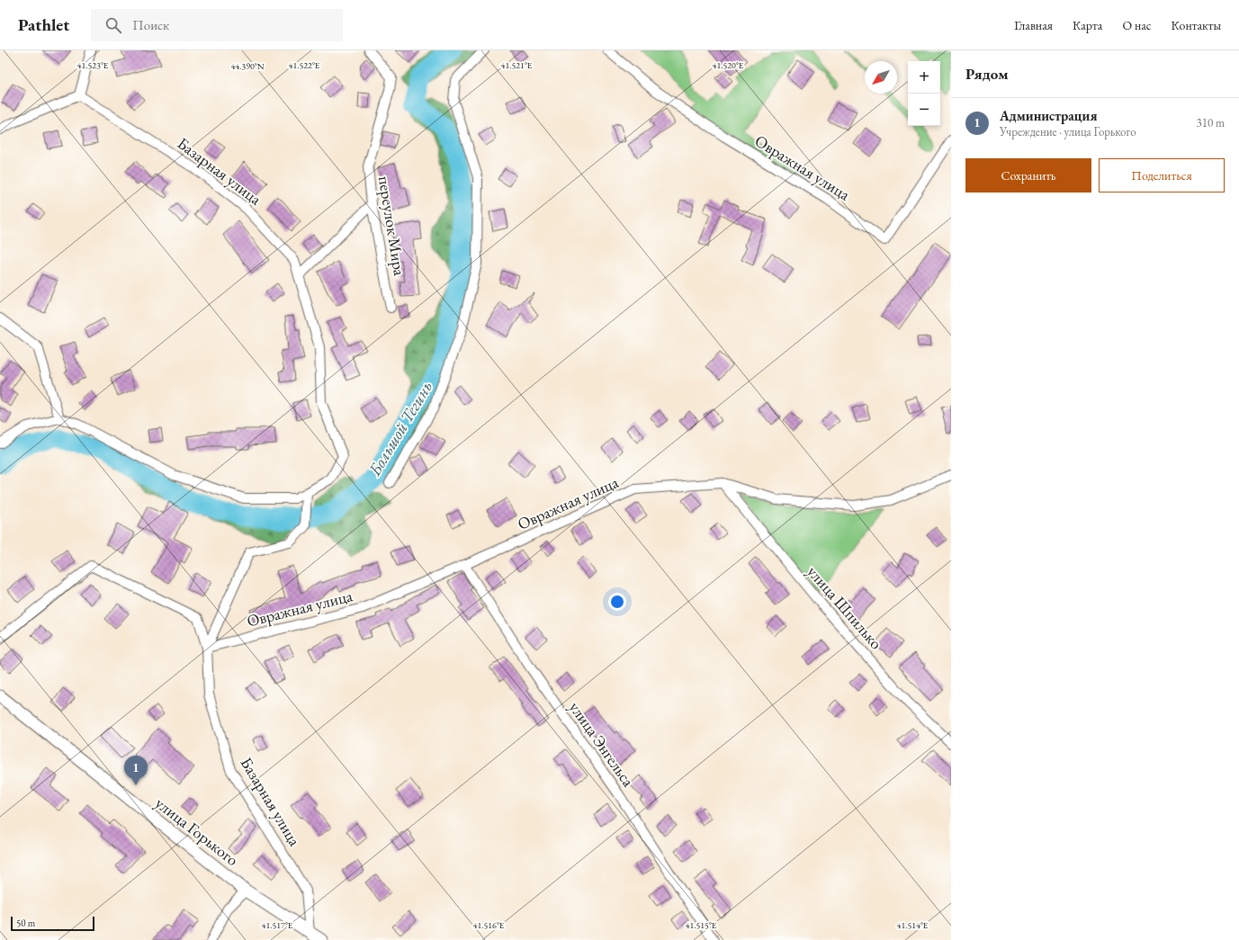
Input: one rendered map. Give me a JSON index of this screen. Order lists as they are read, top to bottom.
{
  "streets": {
    "street": [
      "Овражная улица",
      "Базарная улица",
      "переулок Мира",
      "улица Шпилько",
      "улица Энгельса",
      "улица Горького"
    ]
  },
  "crossings": [
    ["Овражная улица", "Базарная улица"],
    ["Овражная улица", "улица Шпилько"],
    ["Овражная улица", "улица Энгельса"],
    ["Базарная улица", "улица Горького"]
  ],
  "water": ["Большой Тегинь"],
  "scale_bar": "50 m",
  "north": "bottom left",
  "page": {
    "header": "Pathlet",
    "search": "Поиск",
    "nav": [
      "Главная",
      "Карта",
      "О нас",
      "Контакты"
    ],
    "heading": "Рядом",
    "map_buttons": ["+", "−"],
    "list": [
      {
        "mark": "1",
        "name": "Администрация",
        "note": "Учреждение · улица Горького",
        "value": "310 m"
      }
    ],
    "buttons": ["Сохранить", "Поделиться"],
    "pins": "1",
    "scale": "50 m"
  },
  "coordinates": [
    "41.523°E",
    "41.522°E",
    "41.521°E",
    "41.520°E",
    "44.390°N",
    "41.517°E",
    "41.516°E",
    "41.515°E",
    "41.514°E"
  ]
}
